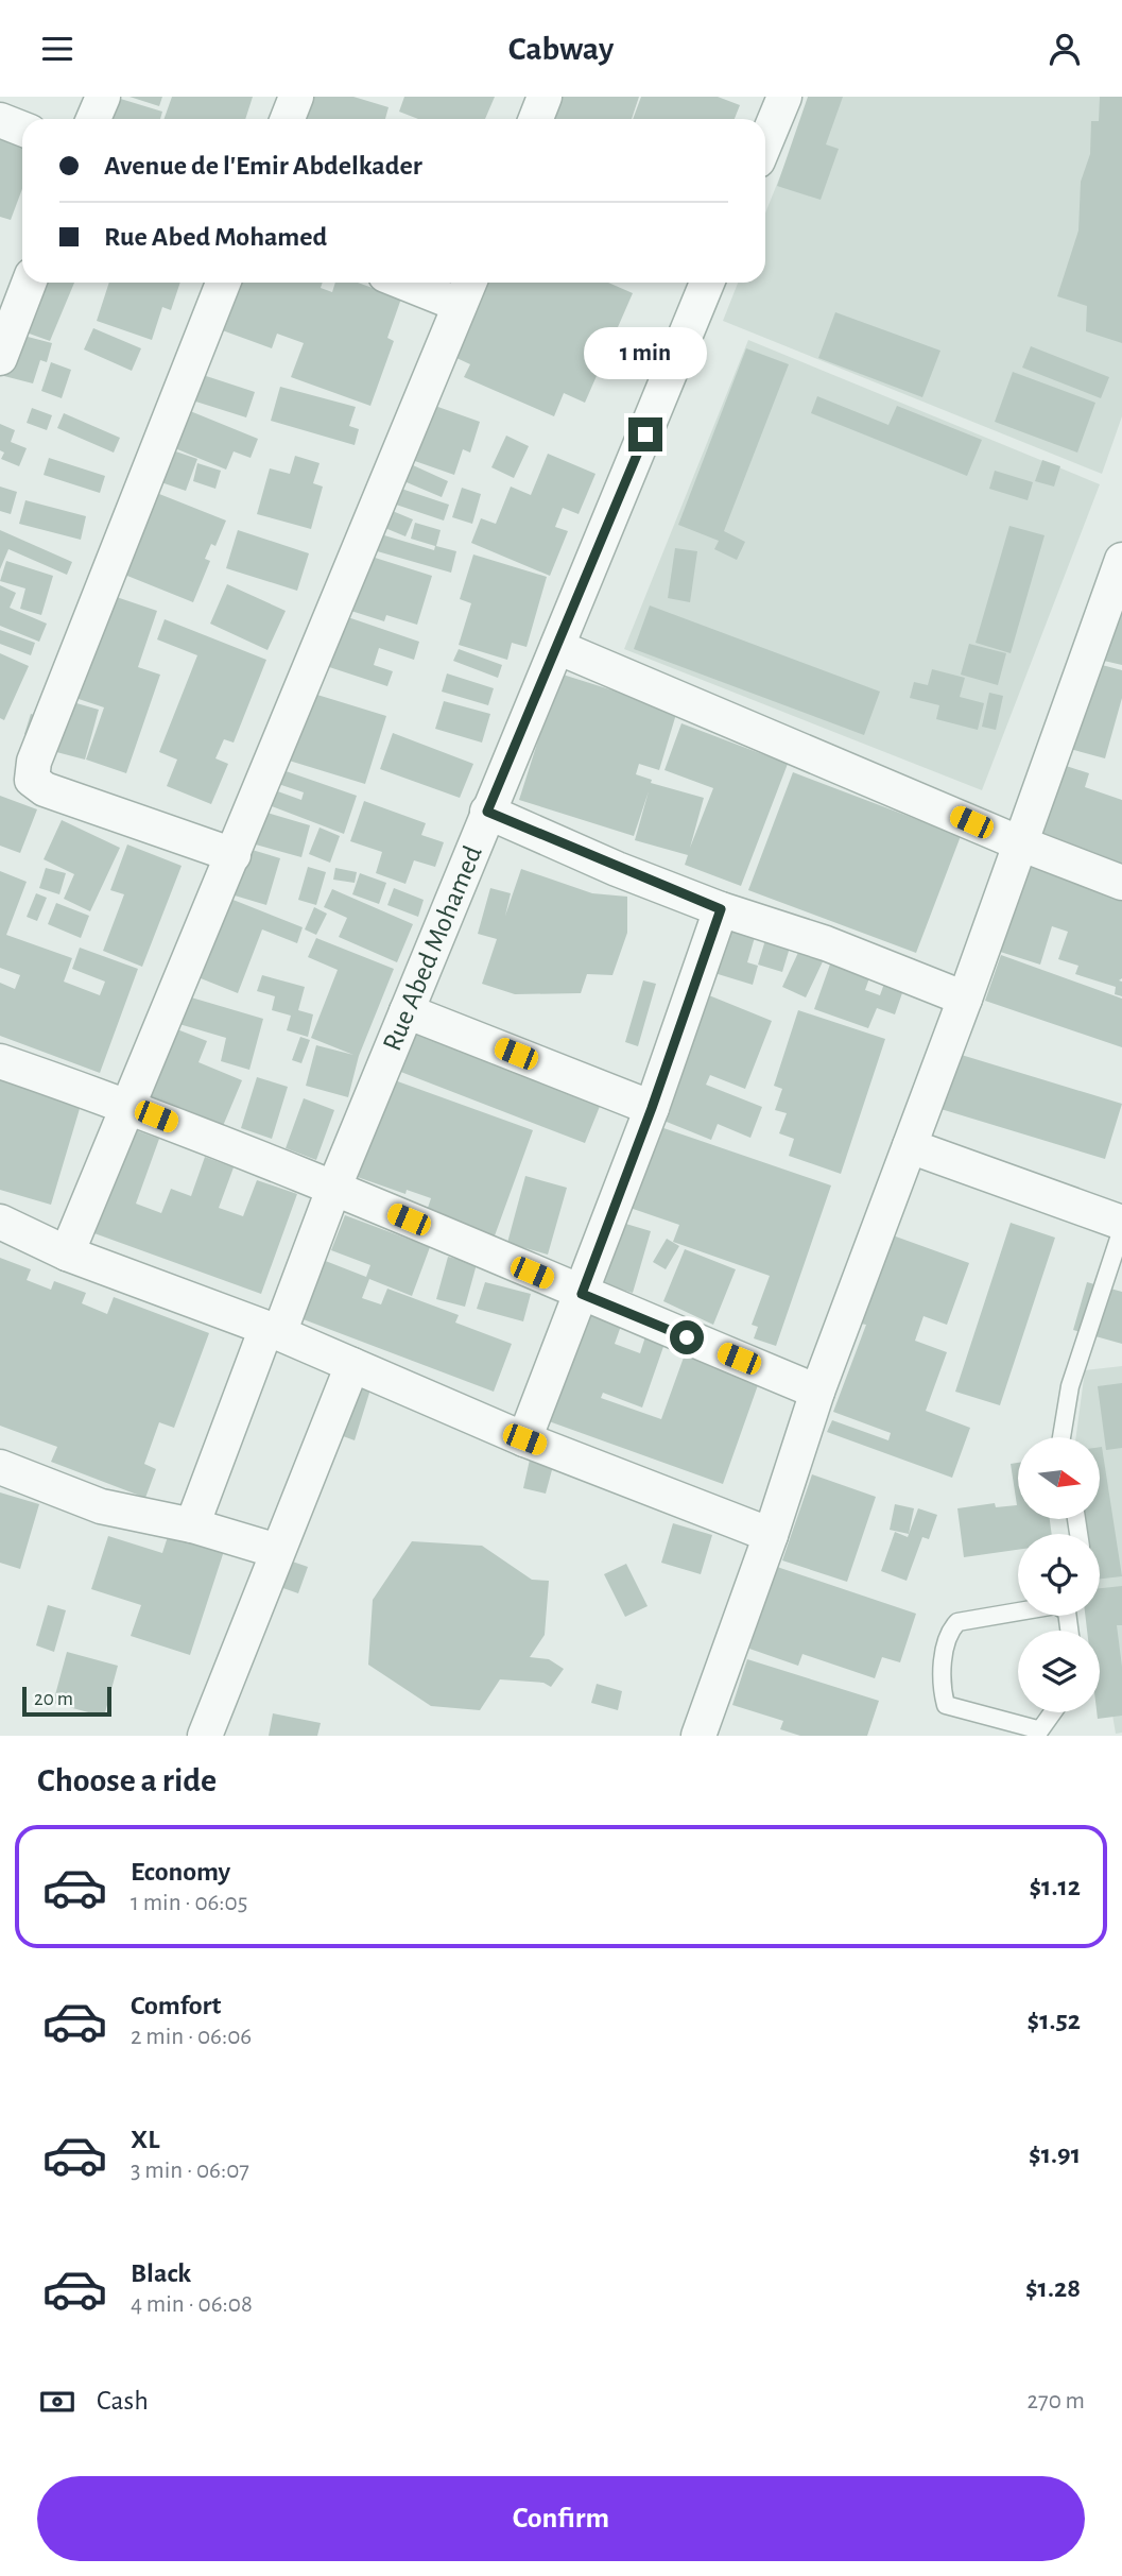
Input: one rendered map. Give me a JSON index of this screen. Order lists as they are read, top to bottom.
{
  "streets": {
    "street": ["Rue Abed Mohamed"]
  },
  "scale_bar": "20 m",
  "north": "right",
  "page": {
    "header": "Cabway",
    "banner": ["Avenue de l'Emir Abdelkader", "Rue Abed Mohamed"],
    "bubble": "1 min",
    "scale": "20 m",
    "heading": "Choose a ride",
    "list": [
      {
        "name": "Economy",
        "note": "1 min · 06:05",
        "value": "$1.12"
      },
      {
        "name": "Comfort",
        "note": "2 min · 06:06",
        "value": "$1.52"
      },
      {
        "name": "XL",
        "note": "3 min · 06:07",
        "value": "$1.91"
      },
      {
        "name": "Black",
        "note": "4 min · 06:08",
        "value": "$1.28"
      }
    ],
    "pay": ["Cash", "270 m"],
    "buttons": "Confirm"
  }
}
